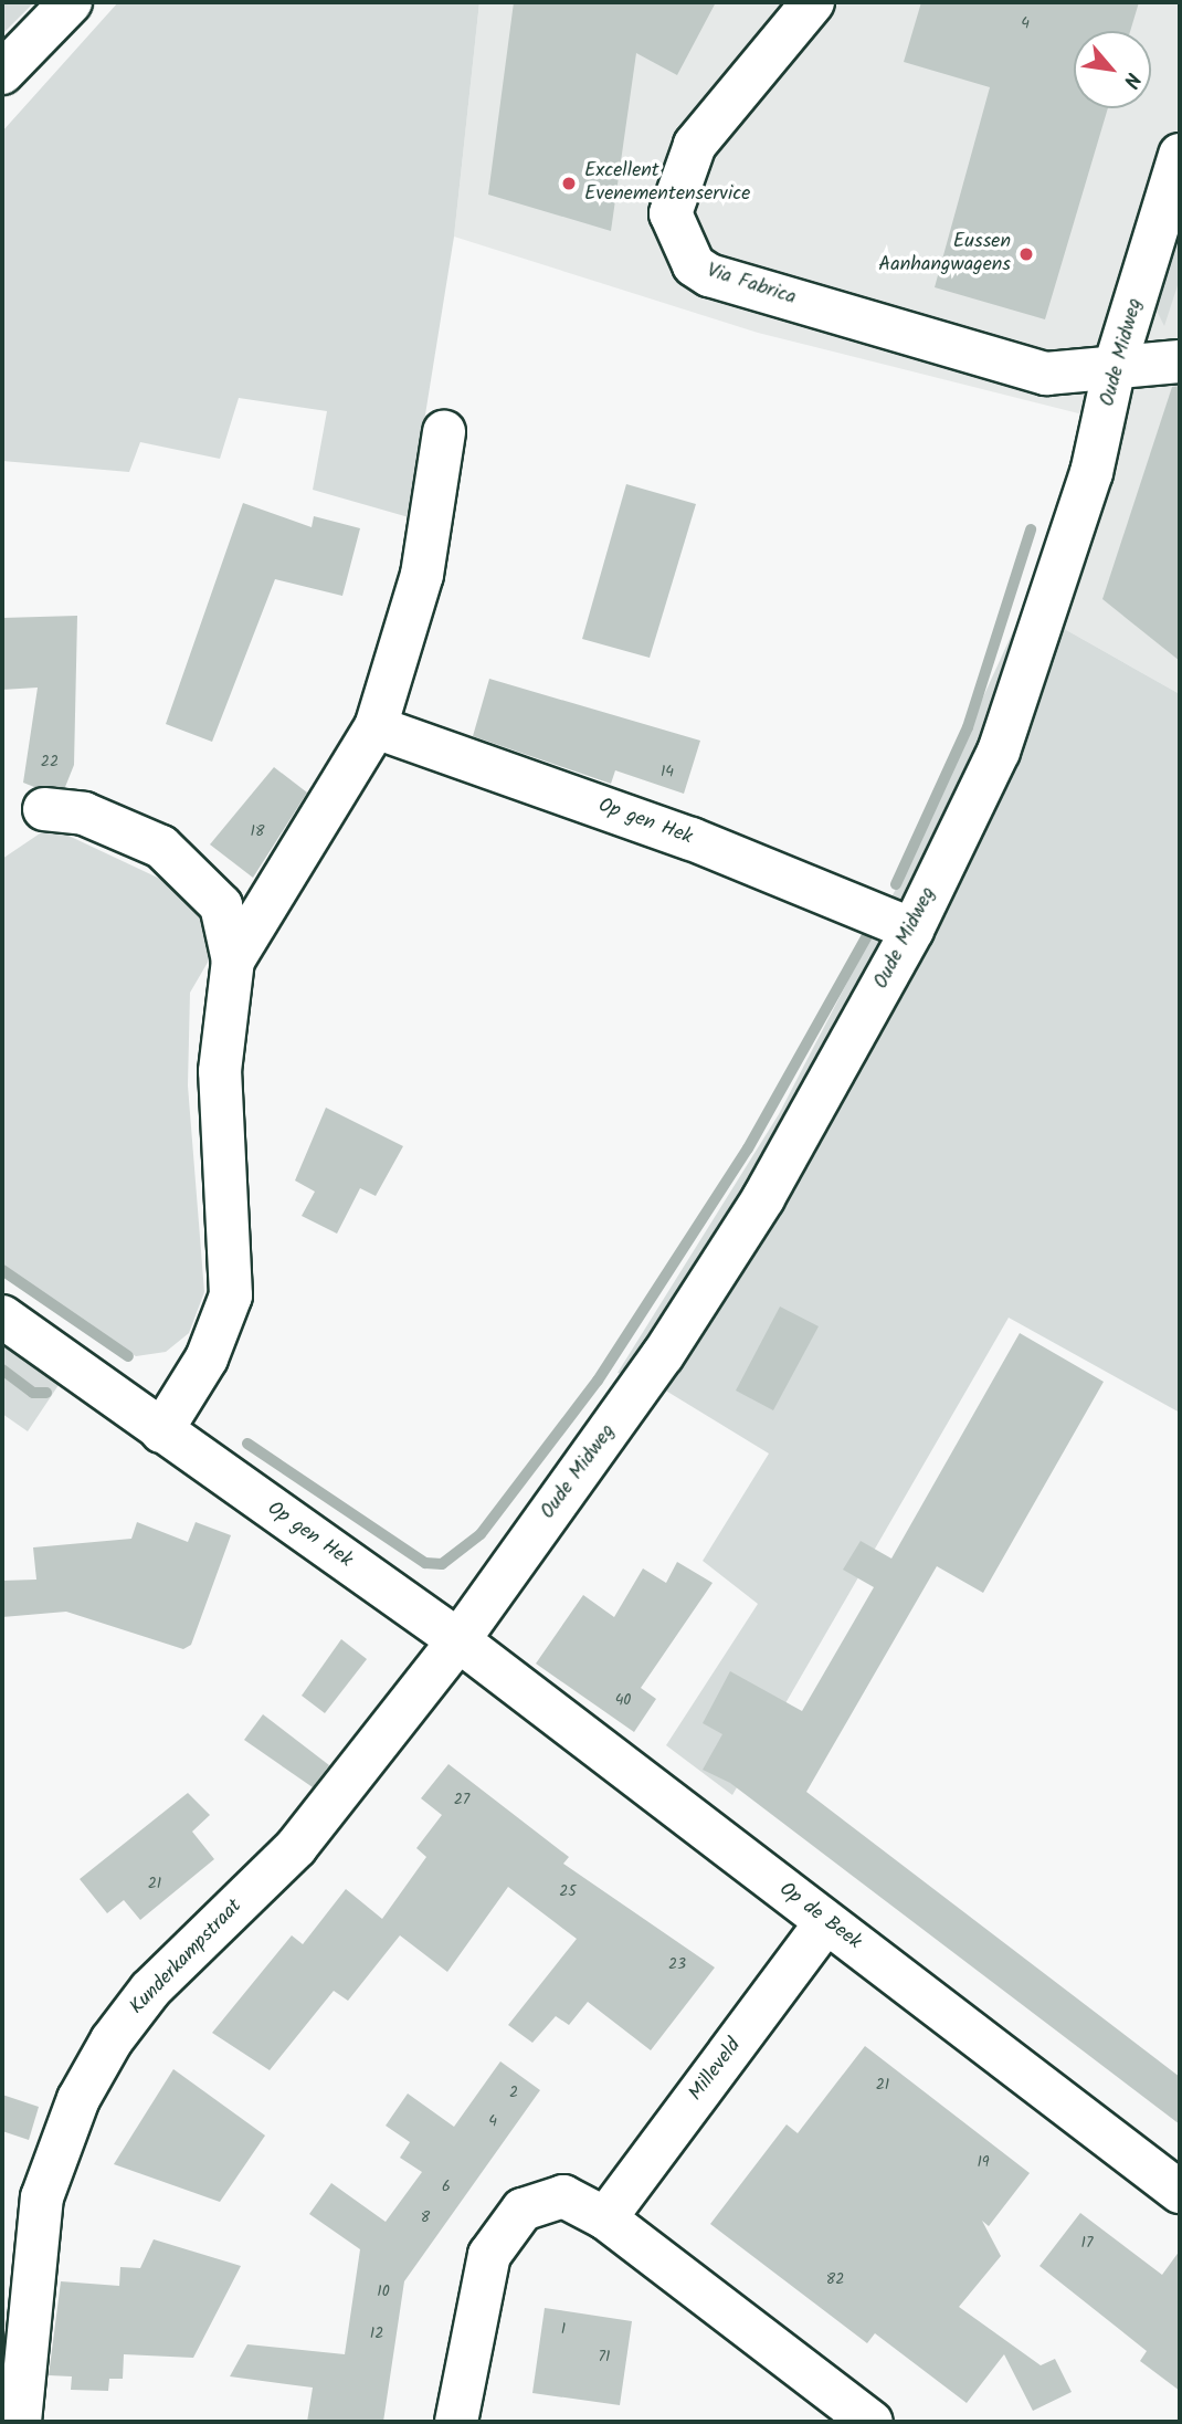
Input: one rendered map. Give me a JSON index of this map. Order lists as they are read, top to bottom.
{
  "streets": {
    "main road": [
      "Via Fabrica",
      "Oude Midweg",
      "Op gen Hek",
      "Op de Beek",
      "Kunderkampstraat",
      "Milleveld"
    ]
  },
  "crossings": [
    ["Via Fabrica", "Oude Midweg"],
    ["Oude Midweg", "Op gen Hek"],
    ["Oude Midweg", "Op de Beek"],
    ["Oude Midweg", "Kunderkampstraat"],
    ["Op gen Hek", "Op de Beek"],
    ["Op gen Hek", "Kunderkampstraat"],
    ["Op de Beek", "Kunderkampstraat"],
    ["Op de Beek", "Milleveld"]
  ],
  "places": ["Excellent Evenementenservice", "Eussen Aanhangwagens"],
  "house_numbers": [
    "4",
    "22",
    "14",
    "18",
    "40",
    "27",
    "21",
    "25",
    "23",
    "21",
    "2",
    "4",
    "19",
    "6",
    "8",
    "17",
    "82",
    "10",
    "1",
    "12",
    "71"
  ],
  "north": "bottom right"
}
